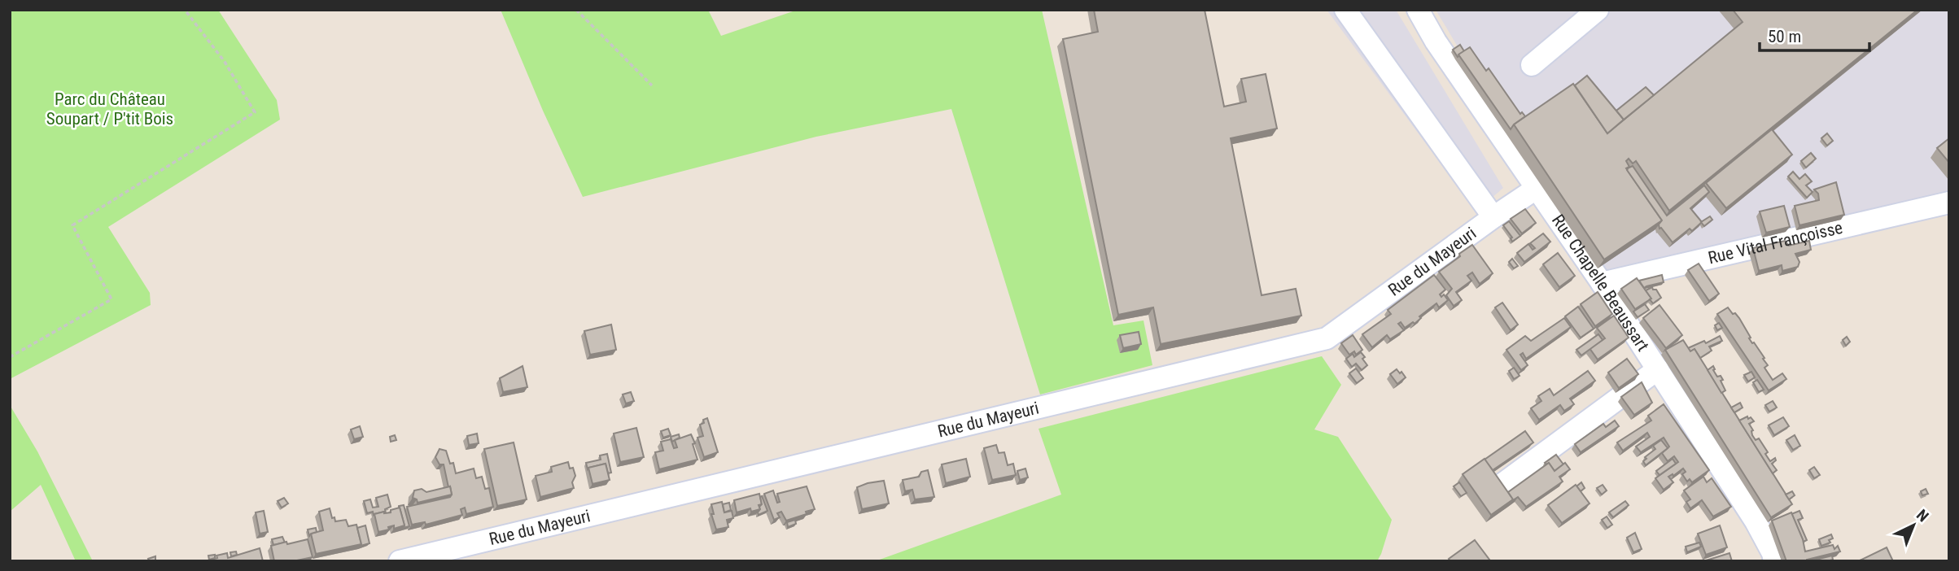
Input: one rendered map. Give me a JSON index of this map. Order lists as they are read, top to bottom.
{
  "streets": {
    "street": ["Rue Vital Françoisse", "Rue du Mayeuri", "Rue Chapelle Beaussart"]
  },
  "crossings": [
    ["Rue Vital Françoisse", "Rue Chapelle Beaussart"],
    ["Rue du Mayeuri", "Rue Chapelle Beaussart"]
  ],
  "parks": ["Parc du Château Soupart / P'tit Bois"],
  "scale_bar": "50 m",
  "north": "top right"
}
